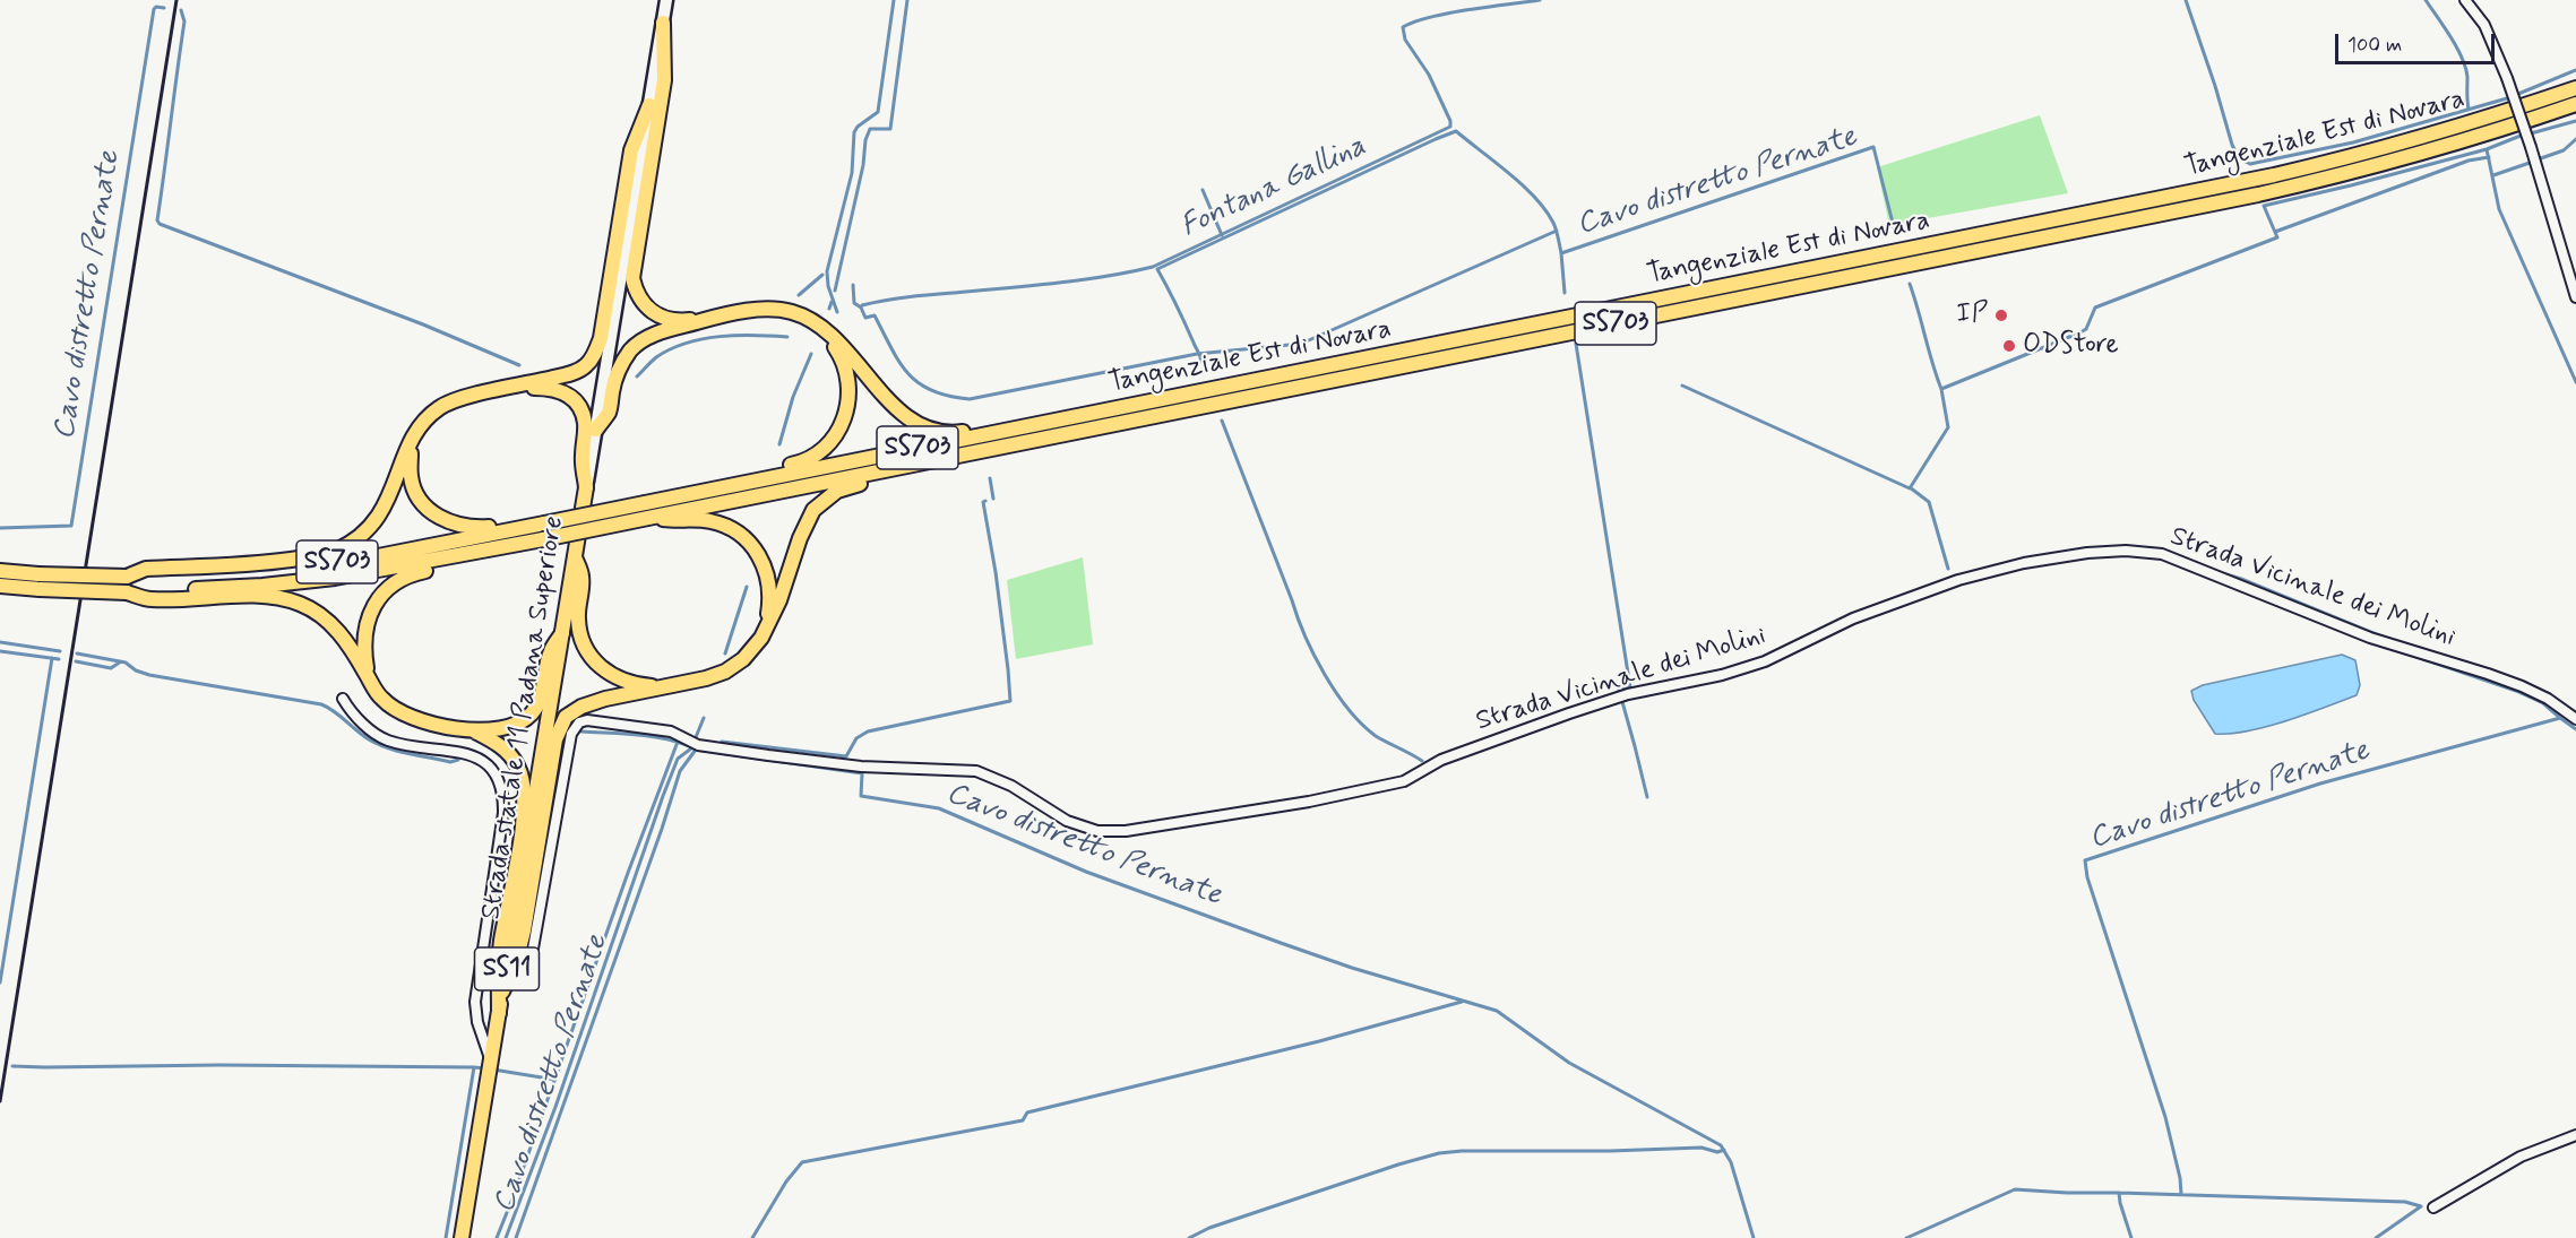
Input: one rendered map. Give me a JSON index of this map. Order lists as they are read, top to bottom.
{
  "streets": {
    "main road": [
      "Tangenziale Est di Novara",
      "SS703",
      "Strada statale 11 Padana Superiore",
      "SS11"
    ],
    "street": ["Strada Vicinale dei Molini"]
  },
  "crossings": [
    ["Tangenziale Est di Novara", "SS703"],
    ["SS703", "Strada Vicinale dei Molini"],
    ["SS703", "Strada statale 11 Padana Superiore"],
    ["Strada Vicinale dei Molini", "Strada statale 11 Padana Superiore"]
  ],
  "water": ["Cavo distretto Pernate", "Fontana Gallina"],
  "places": ["IP", "ODStore"],
  "scale_bar": "100 m"
}
